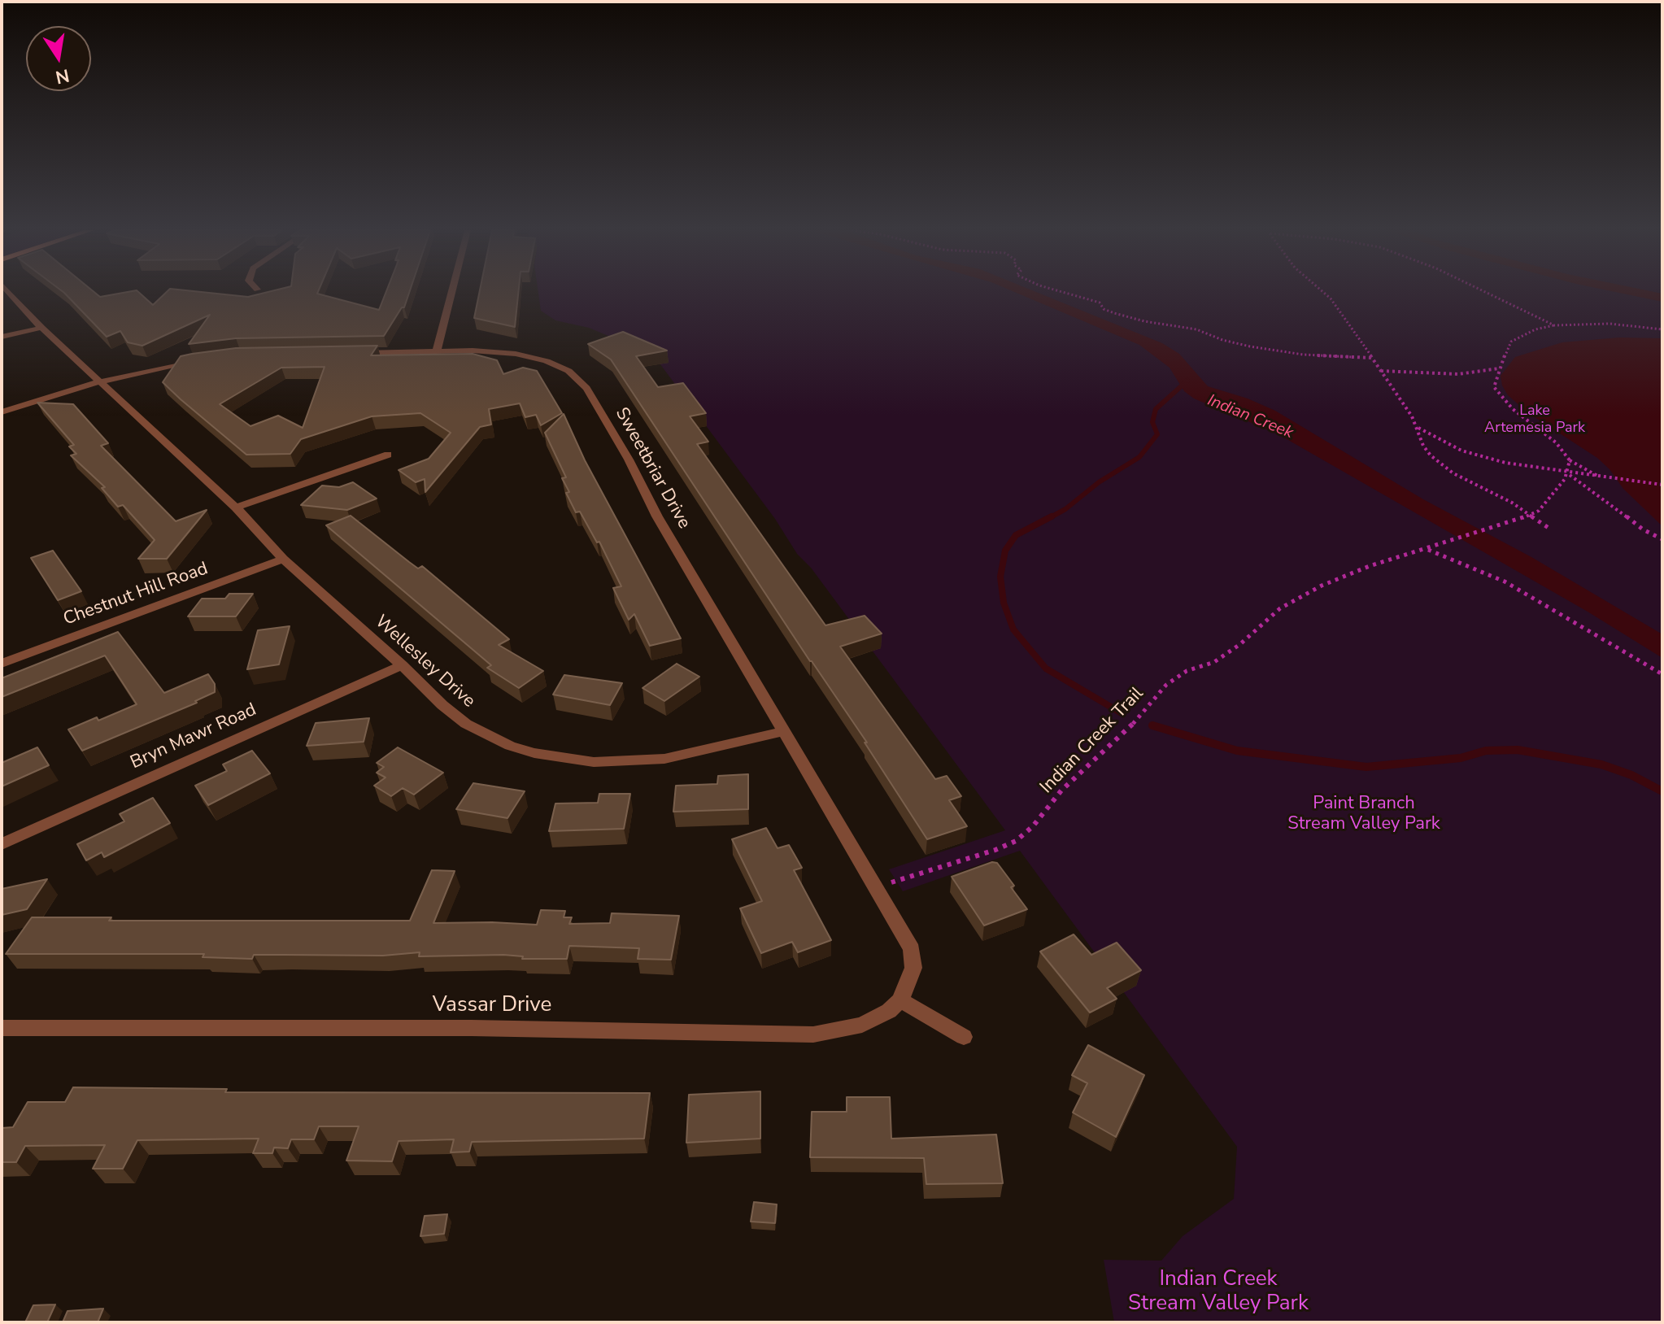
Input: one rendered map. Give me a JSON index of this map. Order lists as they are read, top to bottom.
{
  "streets": {
    "street": [
      "Sweetbriar Drive",
      "Chestnut Hill Road",
      "Wellesley Drive",
      "Bryn Mawr Road",
      "Vassar Drive"
    ],
    "path": ["Indian Creek Trail"]
  },
  "crossings": [
    ["Sweetbriar Drive", "Wellesley Drive"],
    ["Sweetbriar Drive", "Indian Creek Trail"],
    ["Sweetbriar Drive", "Vassar Drive"],
    ["Chestnut Hill Road", "Wellesley Drive"],
    ["Wellesley Drive", "Bryn Mawr Road"]
  ],
  "water": ["Indian Creek"],
  "parks": ["Lake Artemesia Park", "Paint Branch Stream Valley Park", "Indian Creek Stream Valley Park"],
  "north": "bottom"
}
